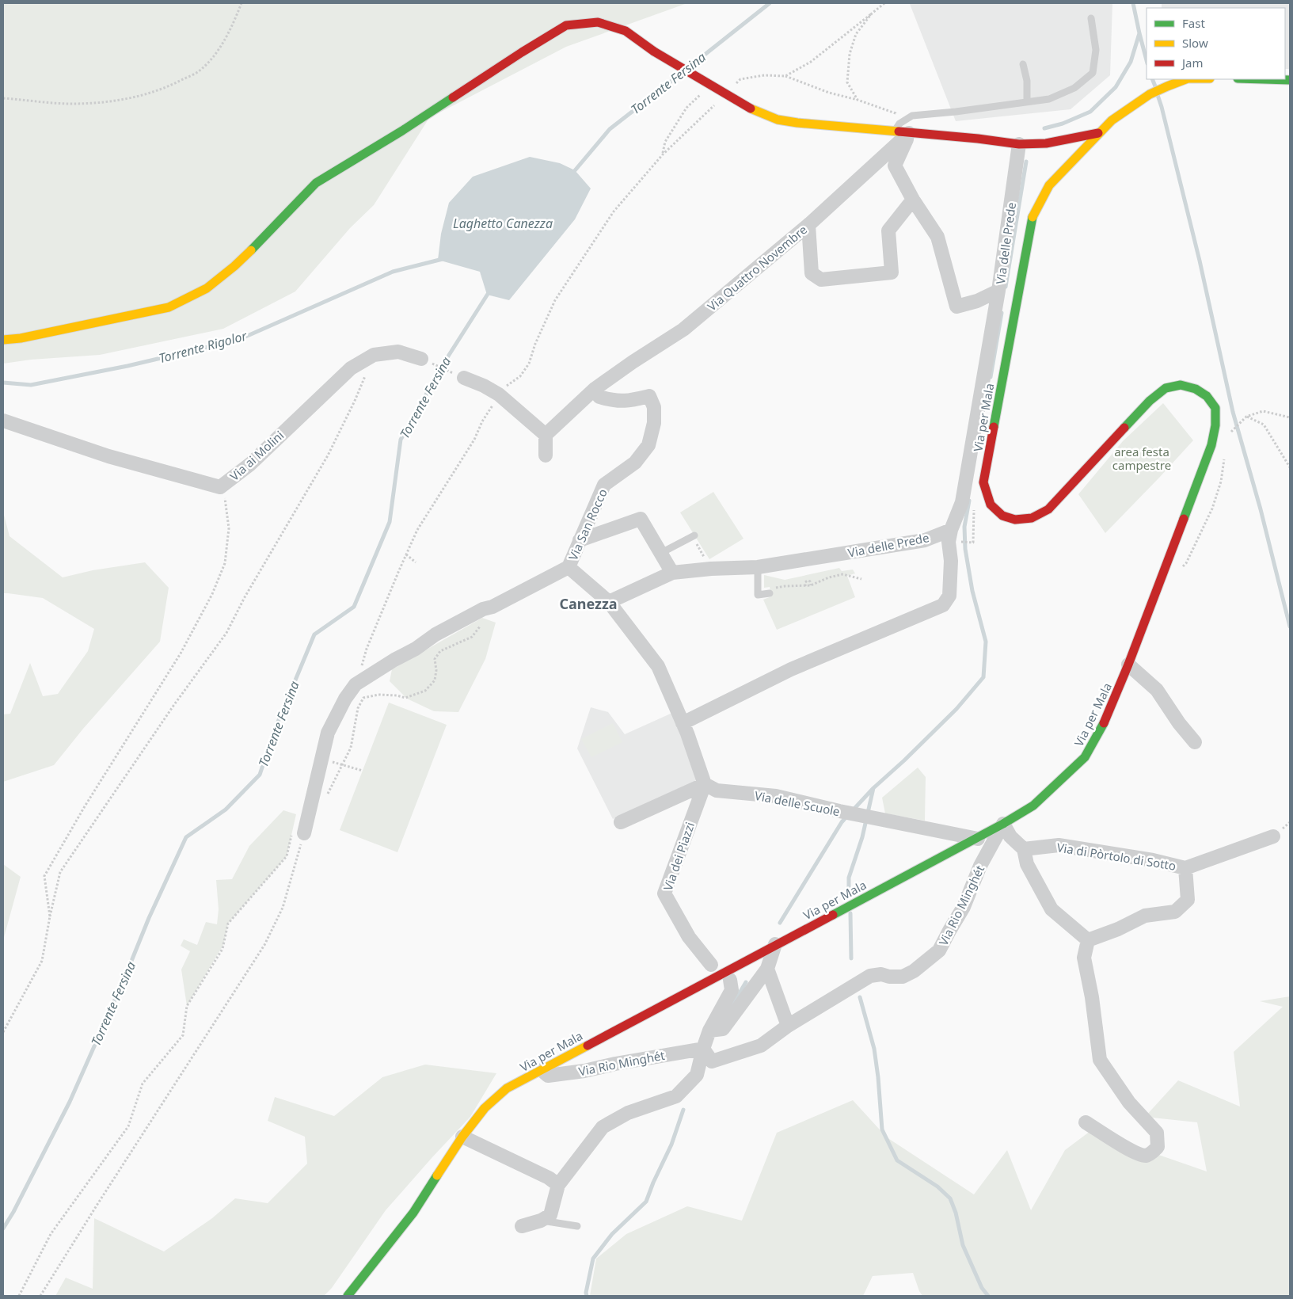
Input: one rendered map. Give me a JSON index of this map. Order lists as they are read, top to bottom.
{
  "streets": {
    "main road": ["Via per Mala"],
    "street": [
      "Via delle Prede",
      "Via Quattro Novembre",
      "Via ai Molini",
      "Via San Rocco",
      "Via delle Scuole",
      "Via dei Piazzi",
      "Via di Pòrtolo di Sotto",
      "Via Rio Minghét"
    ]
  },
  "crossings": [
    ["Via Quattro Novembre", "Via San Rocco"],
    ["Via per Mala", "Via delle Scuole"],
    ["Via per Mala", "Via Rio Minghét"],
    ["Via delle Scuole", "Via dei Piazzi"]
  ],
  "districts": ["Canezza"],
  "water": ["Torrente Fersina", "Laghetto Canezza", "Torrente Rigolor"],
  "parks": ["area festa campestre"],
  "legend": ["Fast", "Slow", "Jam"]
}
